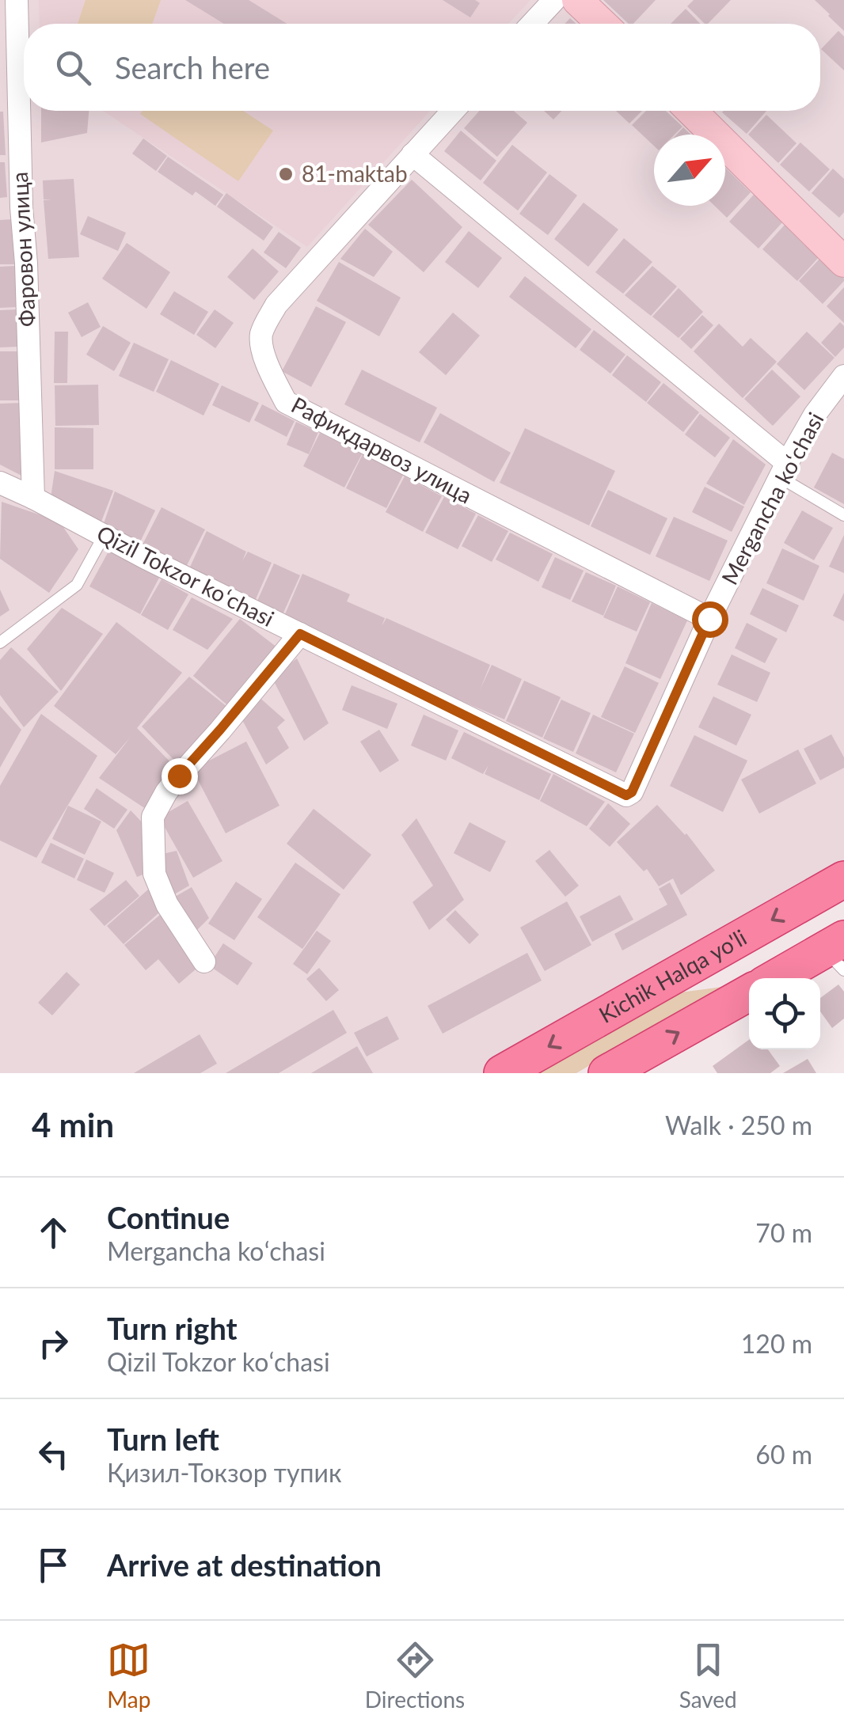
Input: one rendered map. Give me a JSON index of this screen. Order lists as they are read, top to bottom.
{
  "streets": {
    "highway": ["Kichik Halqa yo'li"],
    "street": [
      "Фаровон улица",
      "Рафикдарвоз улица",
      "Mergancha koʻchasi",
      "Qizil Tokzor koʻchasi"
    ]
  },
  "crossings": [
    ["Фаровон улица", "Qizil Tokzor koʻchasi"],
    ["Рафикдарвоз улица", "Mergancha koʻchasi"],
    ["Mergancha koʻchasi", "Qizil Tokzor koʻchasi"]
  ],
  "places": ["81-maktab"],
  "north": "top right",
  "page": {
    "search": "Search here",
    "heading": ["4 min", "Walk · 250 m"],
    "list": [
      ["Continue", "Mergancha koʻchasi", "70 m"],
      ["Turn right", "Qizil Tokzor koʻchasi", "120 m"],
      ["Turn left", "Қизил-Токзор тупик", "60 m"],
      "Arrive at destination"
    ],
    "nav": ["Map", "Directions", "Saved"]
  }
}
